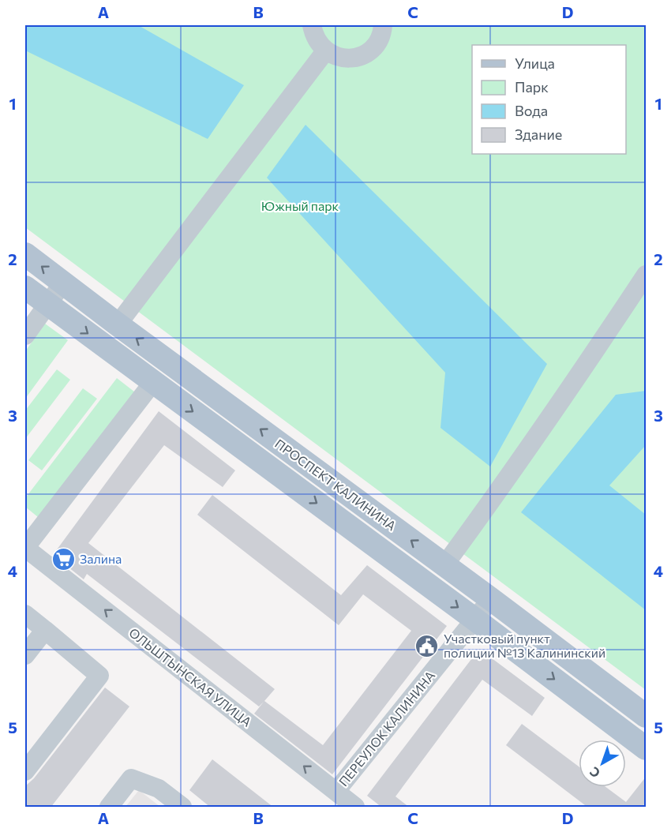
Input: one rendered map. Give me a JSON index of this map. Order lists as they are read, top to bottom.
{
  "streets": {
    "main road": ["ПРОСПЕКТ КАЛИНИНА"],
    "street": ["ОЛЬШТЫНСКАЯ УЛИЦА", "ПЕРЕУЛОК КАЛИНИНА"]
  },
  "crossings": [
    ["ПРОСПЕКТ КАЛИНИНА", "ПЕРЕУЛОК КАЛИНИНА"],
    ["ОЛЬШТЫНСКАЯ УЛИЦА", "ПЕРЕУЛОК КАЛИНИНА"]
  ],
  "one_way": ["ОЛЬШТЫНСКАЯ УЛИЦА"],
  "parks": ["Южный парк"],
  "places": {
    "supermarket": ["Залина"],
    "public building": ["Участковый пункт полиции №13 Калининский"]
  },
  "legend": [
    "Улица",
    "Парк",
    "Вода",
    "Здание"
  ],
  "north": "bottom left",
  "grid": {
    "columns": [
      "A",
      "B",
      "C",
      "D"
    ],
    "rows": [
      "1",
      "2",
      "3",
      "4",
      "5"
    ]
  }
}
